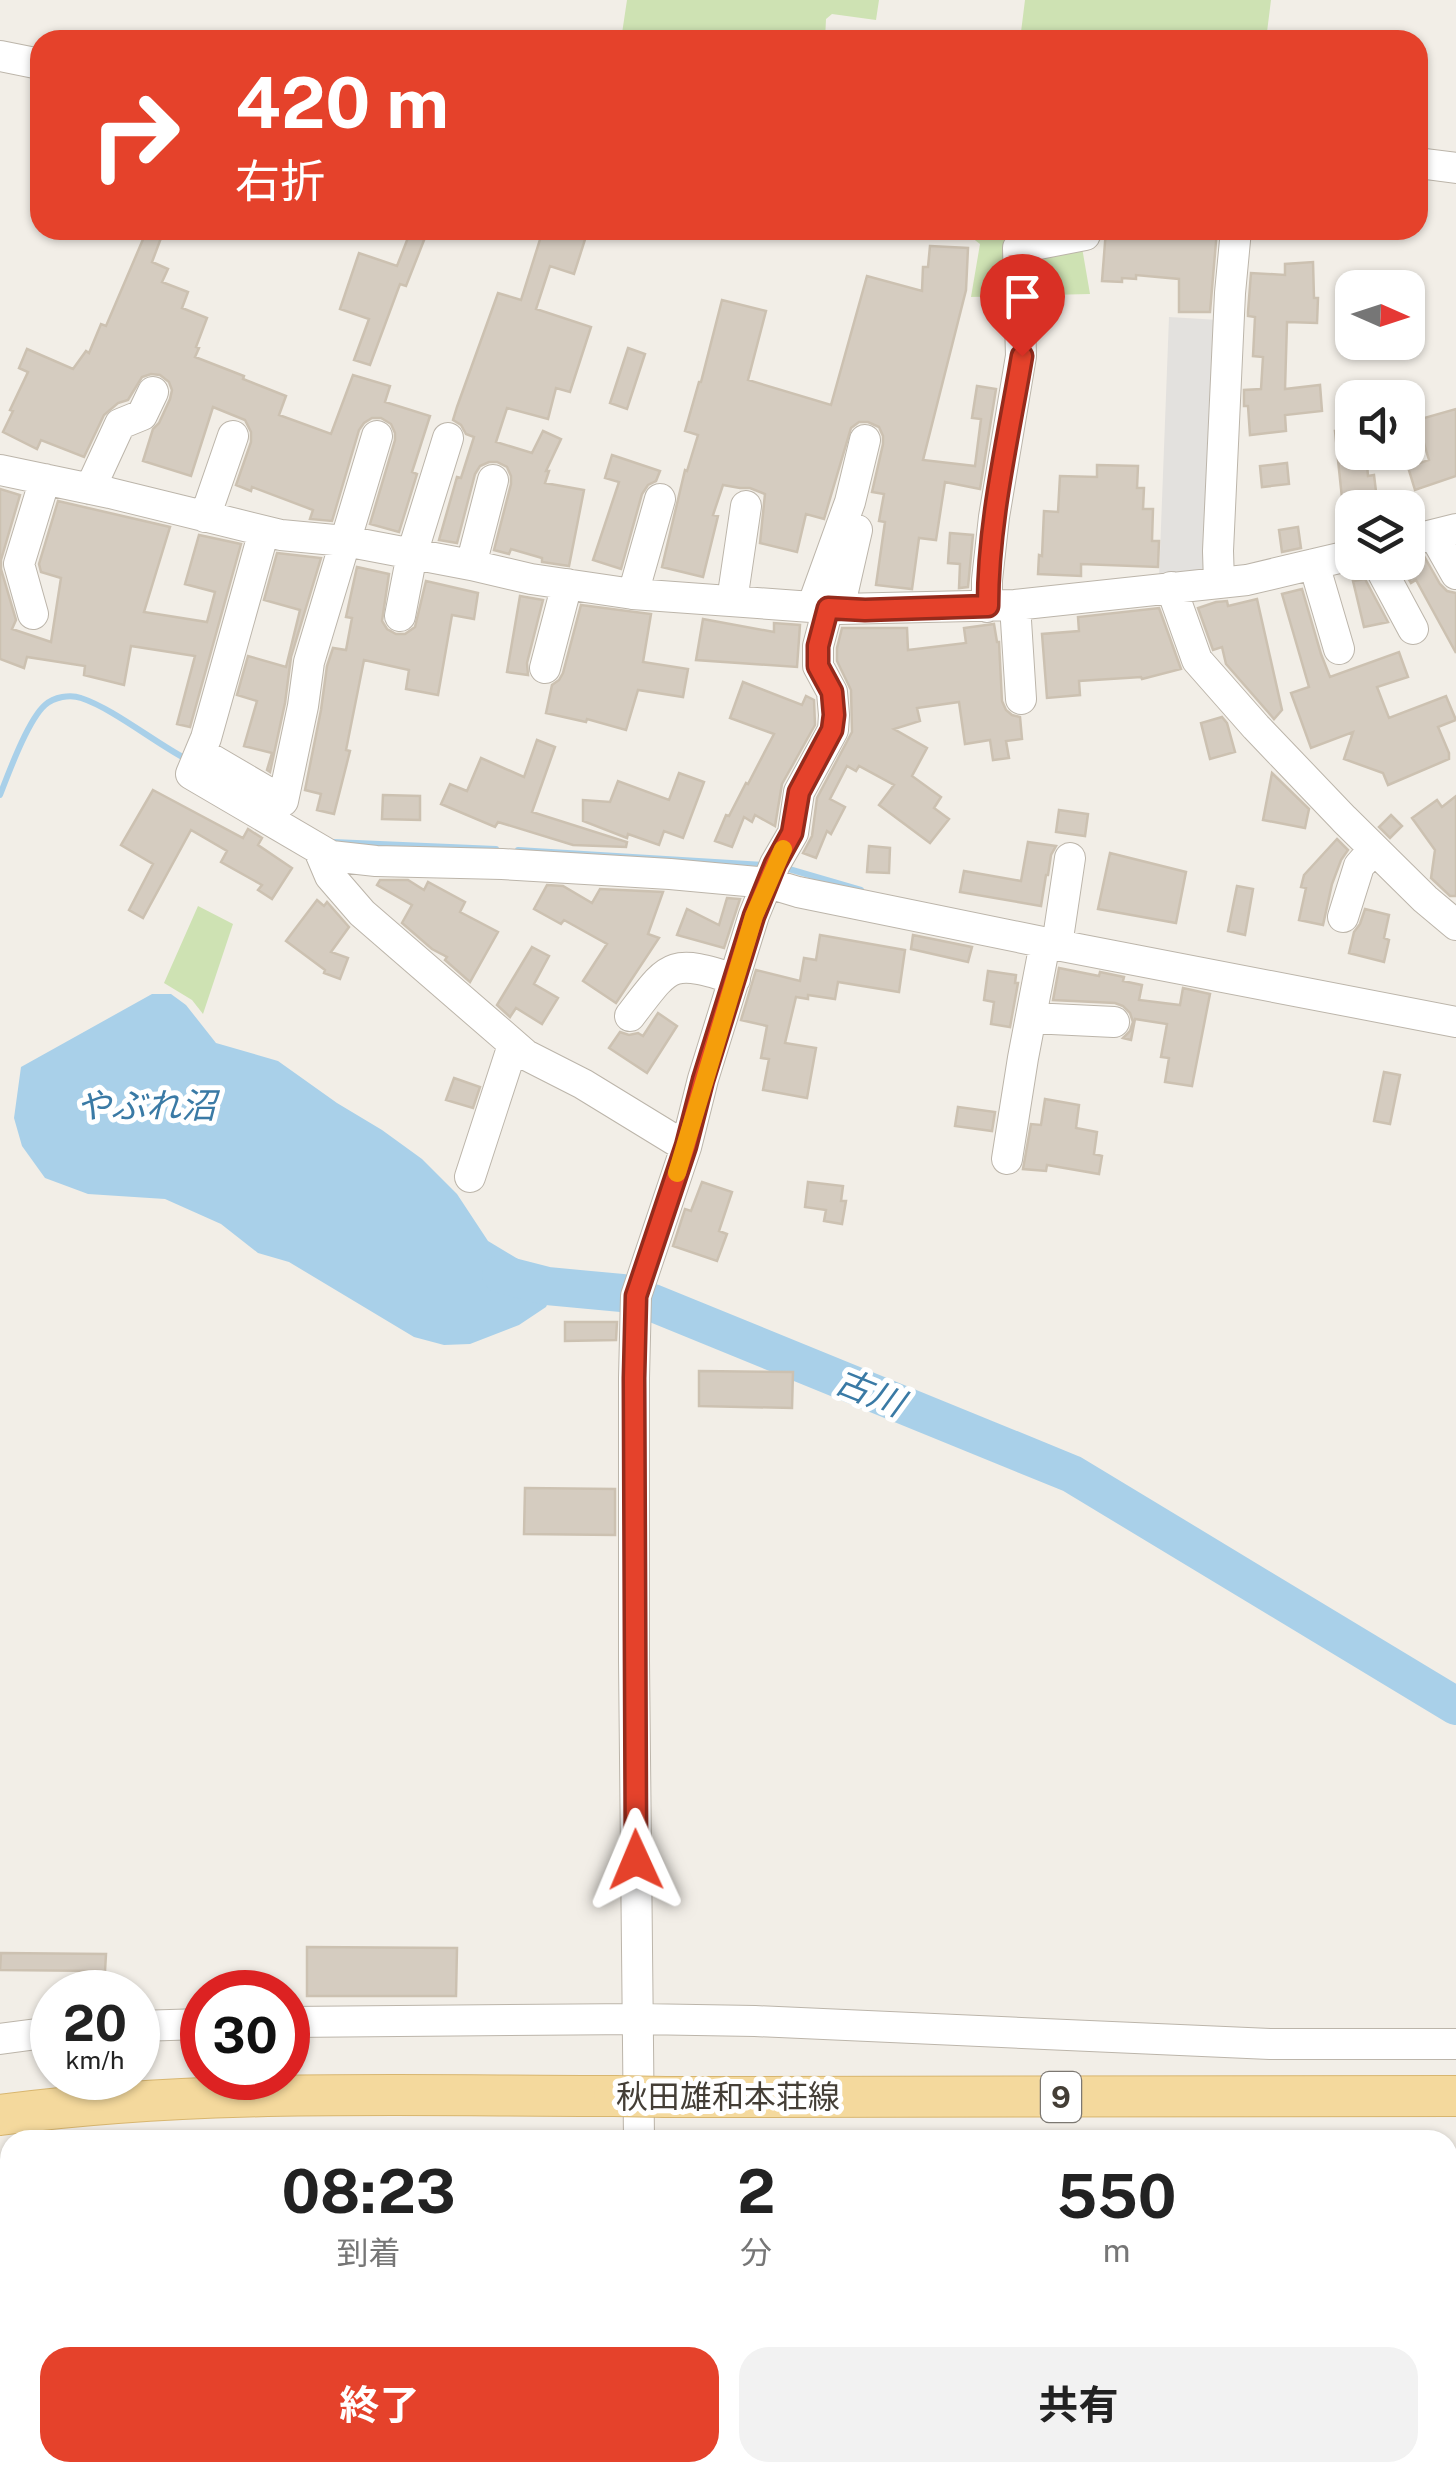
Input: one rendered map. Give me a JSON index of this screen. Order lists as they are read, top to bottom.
{
  "streets": {
    "main road": ["秋田雄和本荘線", "9"]
  },
  "water": ["やぶれ沼", "古川"],
  "north": "right",
  "page": {
    "turn": ["420 m", "右折"],
    "speed": "20 km/h",
    "limit": "30",
    "eta": [
      "08:23",
      "到着",
      "2",
      "分",
      "550",
      "m"
    ],
    "buttons": ["終了", "共有"]
  }
}
